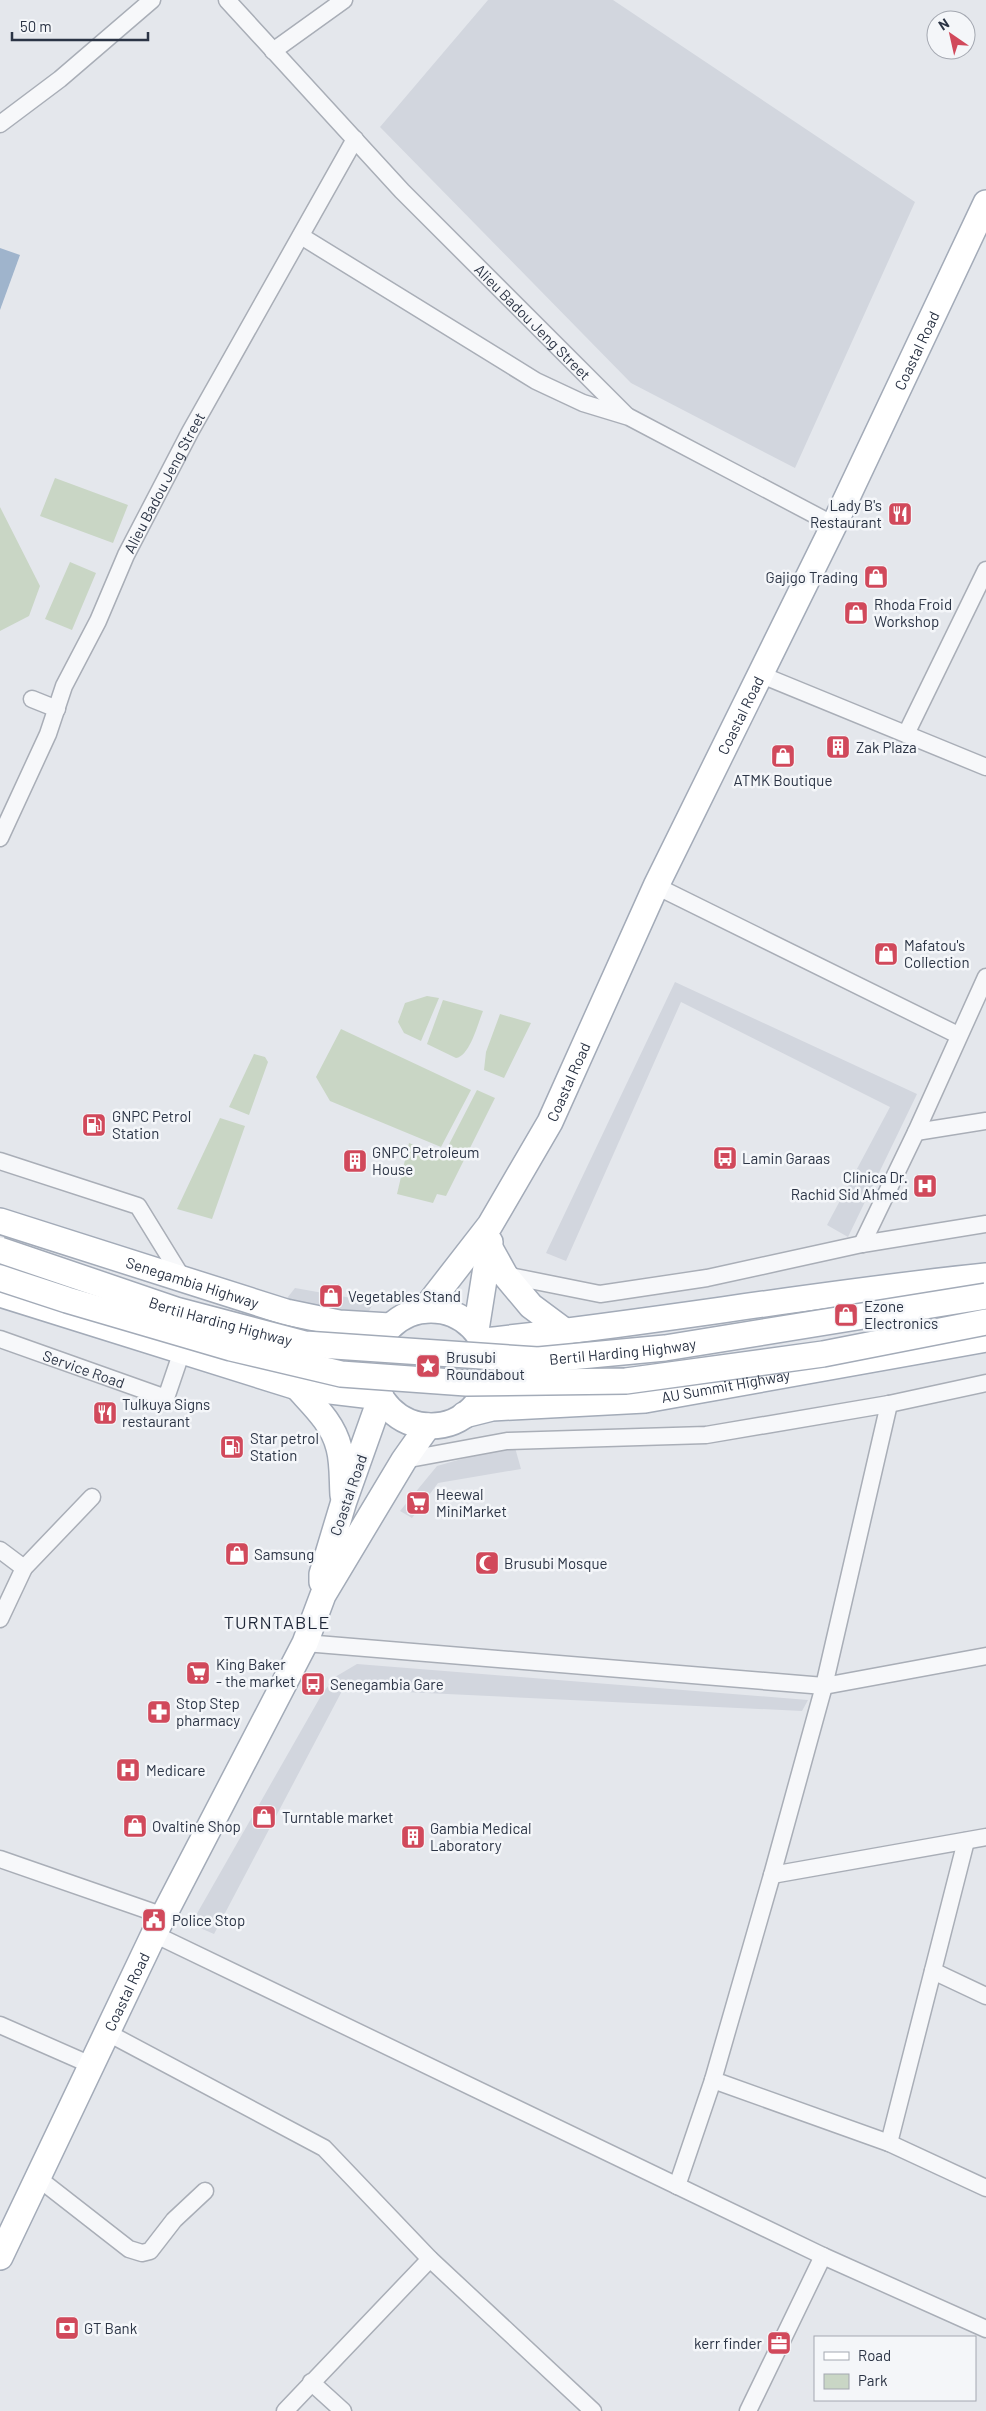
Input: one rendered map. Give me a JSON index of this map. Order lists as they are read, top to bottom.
{
  "streets": {
    "main road": [
      "Coastal Road",
      "Senegambia Highway",
      "Bertil Harding Highway",
      "AU Summit Highway"
    ],
    "street": ["Alieu Badou Jeng Street", "Service Road"]
  },
  "crossings": [
    ["Coastal Road", "Senegambia Highway"],
    ["Coastal Road", "AU Summit Highway"],
    ["Senegambia Highway", "AU Summit Highway"]
  ],
  "districts": ["TURNTABLE"],
  "places": {
    "restaurant": ["Lady B's Restaurant", "Tulkuya Signs restaurant"],
    "shop": [
      "Gajigo Trading",
      "Rhoda Froid Workshop",
      "ATMK Boutique",
      "Mafatou's Collection",
      "Vegetables Stand",
      "Ezone Electronics",
      "Samsung",
      "Turntable market",
      "Ovaltine Shop"
    ],
    "building": ["Zak Plaza", "GNPC Petroleum House", "Gambia Medical Laboratory"],
    "fuel station": ["GNPC Petrol Station", "Star petrol Station"],
    "bus stop": ["Lamin Garaas", "Senegambia Gare"],
    "hospital": ["Clinica Dr. Rachid Sid Ahmed", "Medicare"],
    "place": ["Brusubi Roundabout"],
    "supermarket": ["Heewal MiniMarket", "King Baker - the market"],
    "mosque": ["Brusubi Mosque"],
    "pharmacy": ["Stop Step pharmacy"],
    "public building": ["Police Stop"],
    "bank": ["GT Bank"],
    "office": ["kerr finder"]
  },
  "legend": ["Road", "Park"],
  "scale_bar": "50 m",
  "north": "top left"
}
